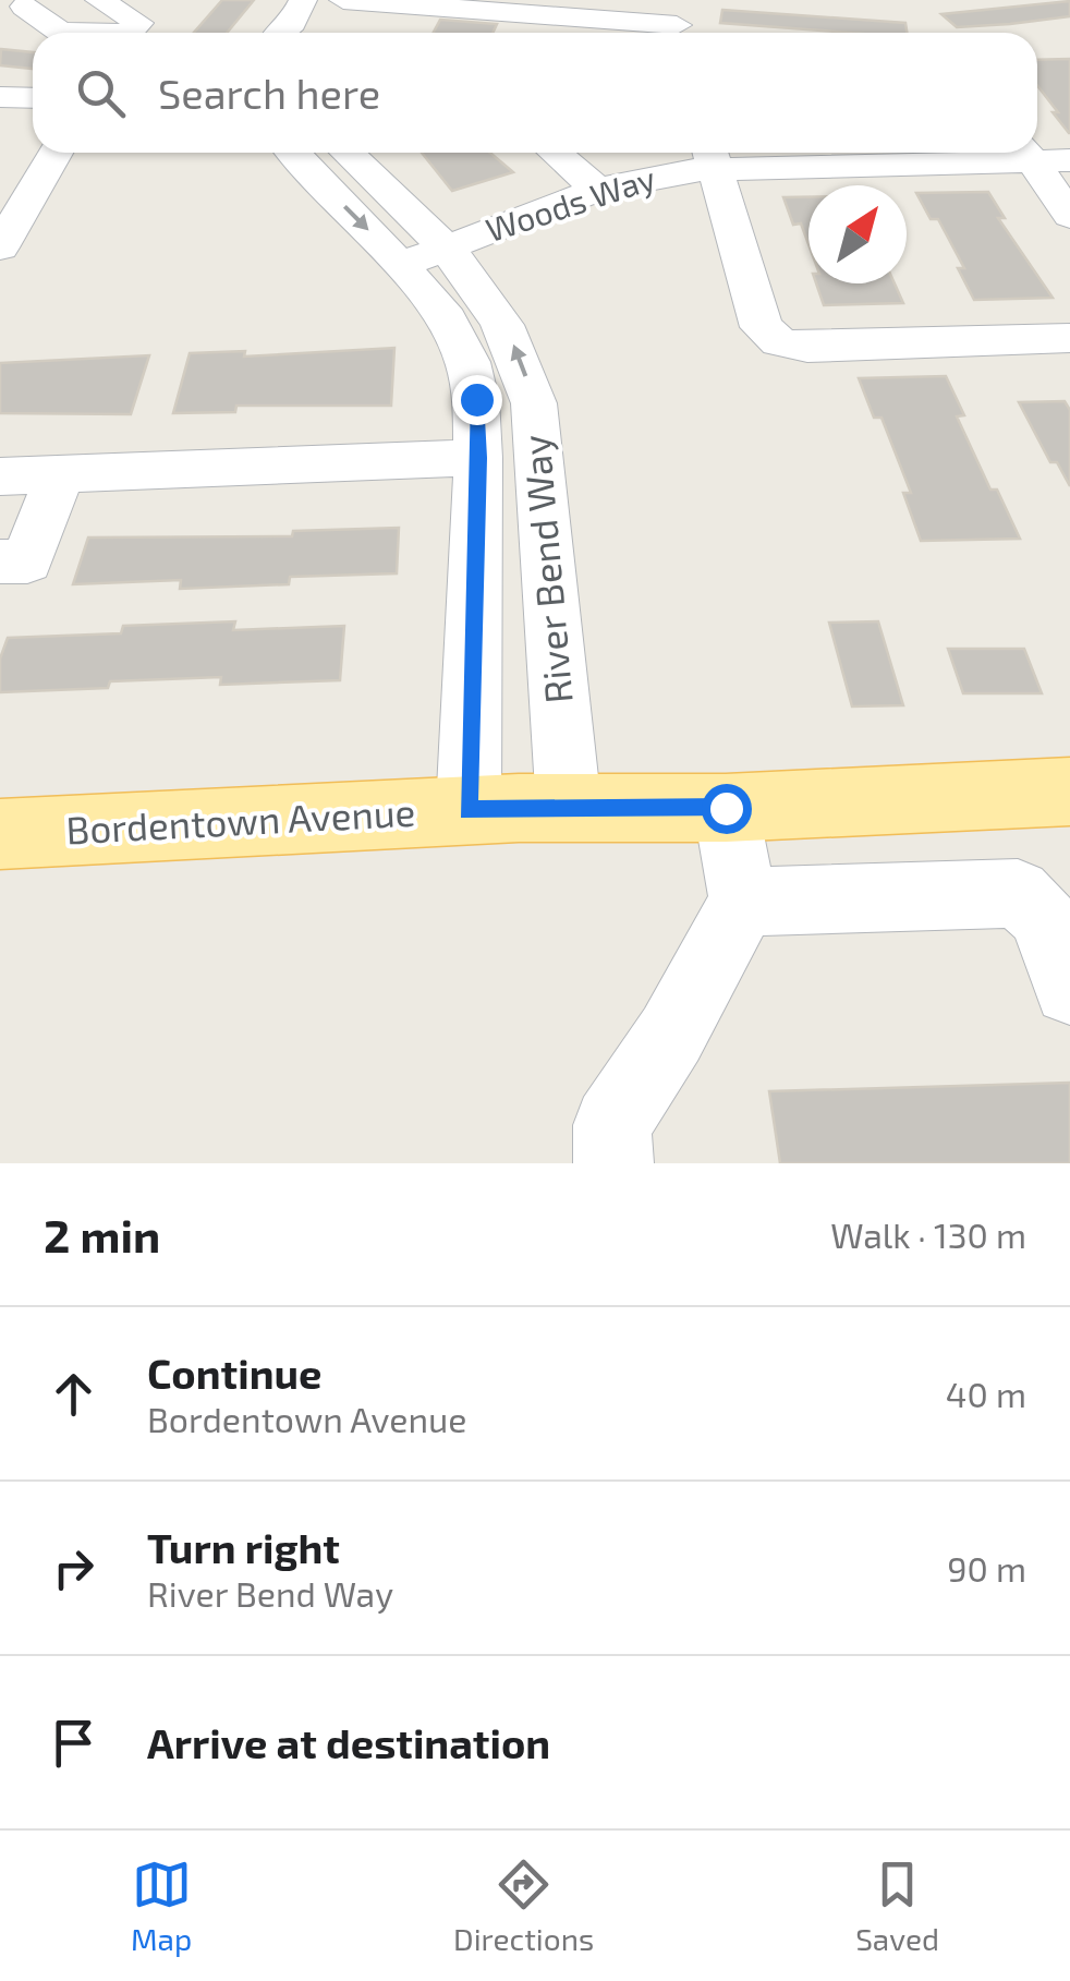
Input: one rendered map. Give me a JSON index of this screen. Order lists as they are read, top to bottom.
{
  "streets": {
    "main road": ["Bordentown Avenue"],
    "street": ["Woods Way", "River Bend Way"]
  },
  "crossings": [
    ["Woods Way", "River Bend Way"],
    ["River Bend Way", "Bordentown Avenue"]
  ],
  "north": "top right",
  "page": {
    "search": "Search here",
    "heading": ["2 min", "Walk · 130 m"],
    "list": [
      ["Continue", "Bordentown Avenue", "40 m"],
      ["Turn right", "River Bend Way", "90 m"],
      "Arrive at destination"
    ],
    "nav": ["Map", "Directions", "Saved"]
  }
}
